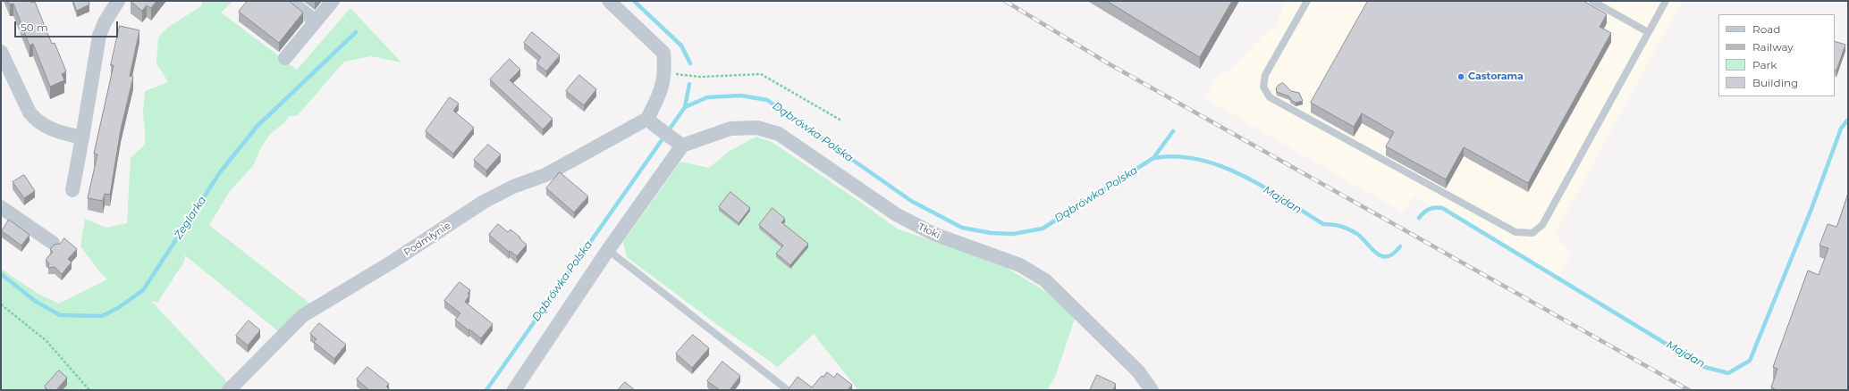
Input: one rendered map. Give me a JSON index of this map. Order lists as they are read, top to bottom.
{
  "streets": {
    "street": ["Tłoki", "Podmłynie"]
  },
  "water": ["Dąbrówka Polska", "Majdan", "Żeglarka"],
  "places": ["Castorama"],
  "legend": [
    "Road",
    "Railway",
    "Park",
    "Building"
  ],
  "scale_bar": "50 m"
}
